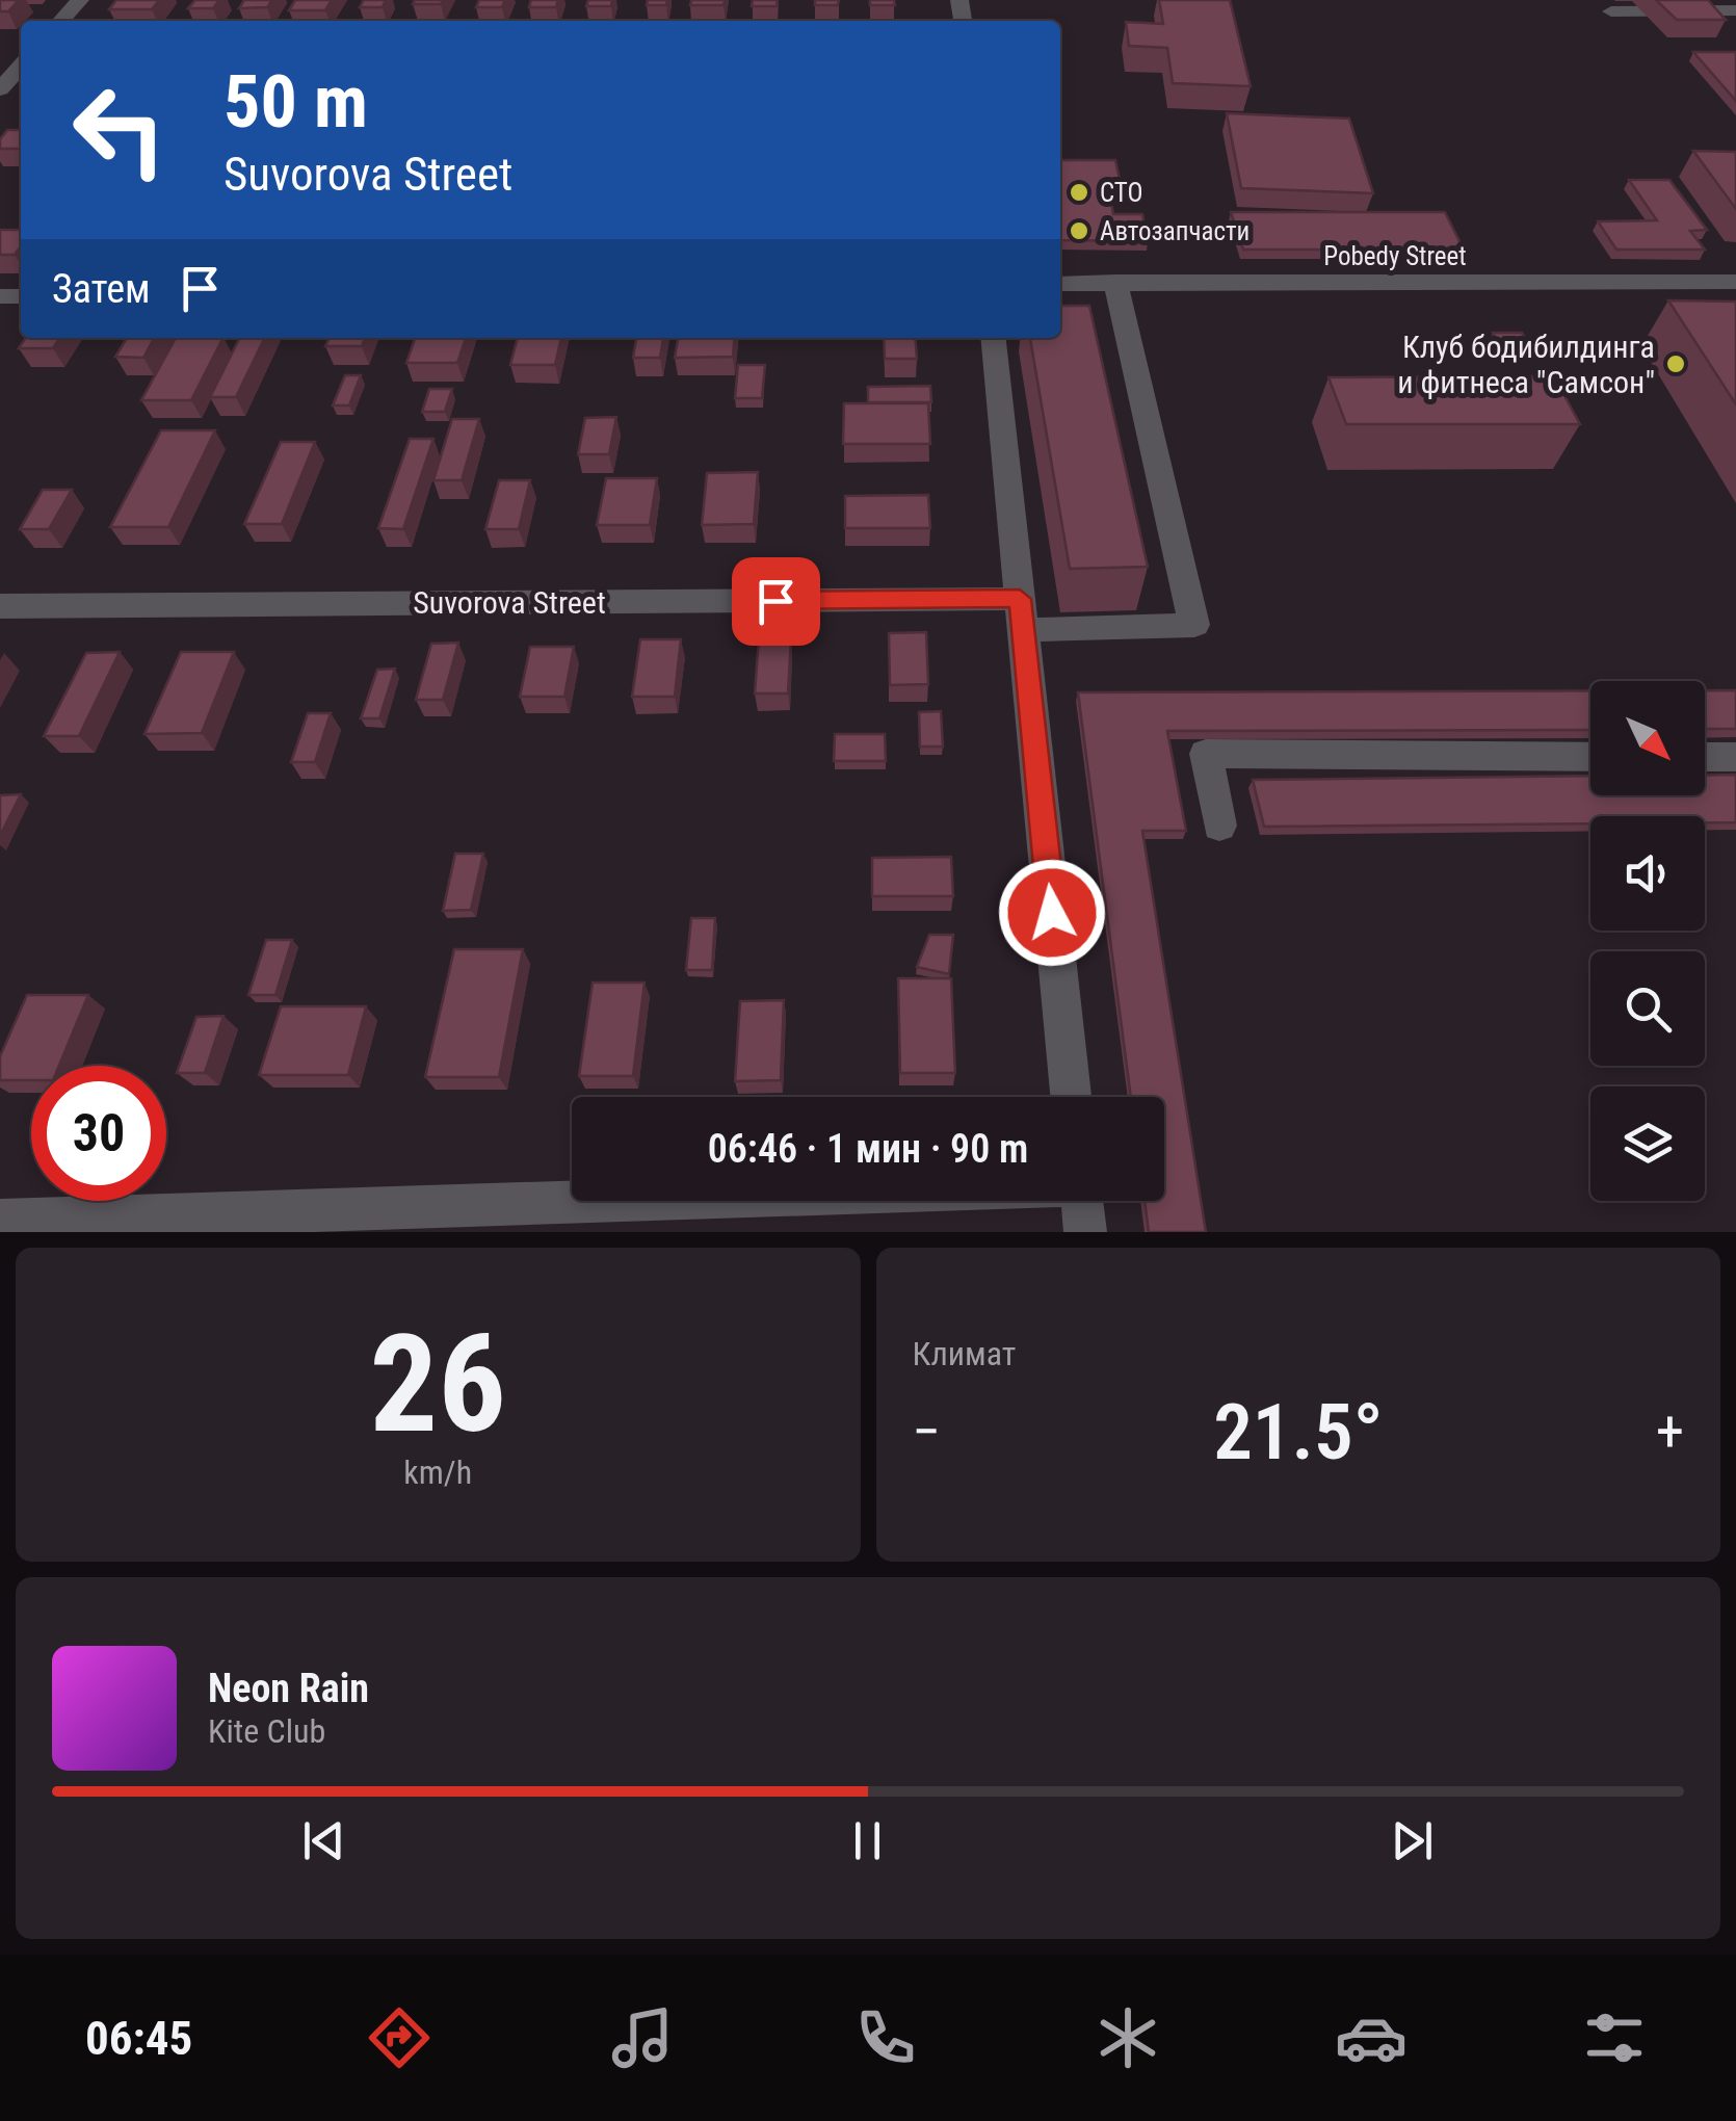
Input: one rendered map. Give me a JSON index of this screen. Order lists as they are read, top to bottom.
{
  "streets": {
    "street": ["Pobedy Street", "Suvorova Street"]
  },
  "crossings": [
    ["Pobedy Street", "Suvorova Street"]
  ],
  "places": ["СТО", "Автозапчасти", "Клуб бодибилдинга и фитнеса \"Самсон\""],
  "north": "bottom right",
  "page": {
    "turn": ["50 m", "Suvorova Street"],
    "then": "Затем",
    "limit": "30",
    "trip": "06:46 · 1 мин · 90 m",
    "tile": [
      ["26", "km/h"],
      "Климат"
    ],
    "heat": ["−", "21.5°", "+"],
    "song": ["Neon Rain", "Kite Club"],
    "tabs": "06:45"
  }
}
